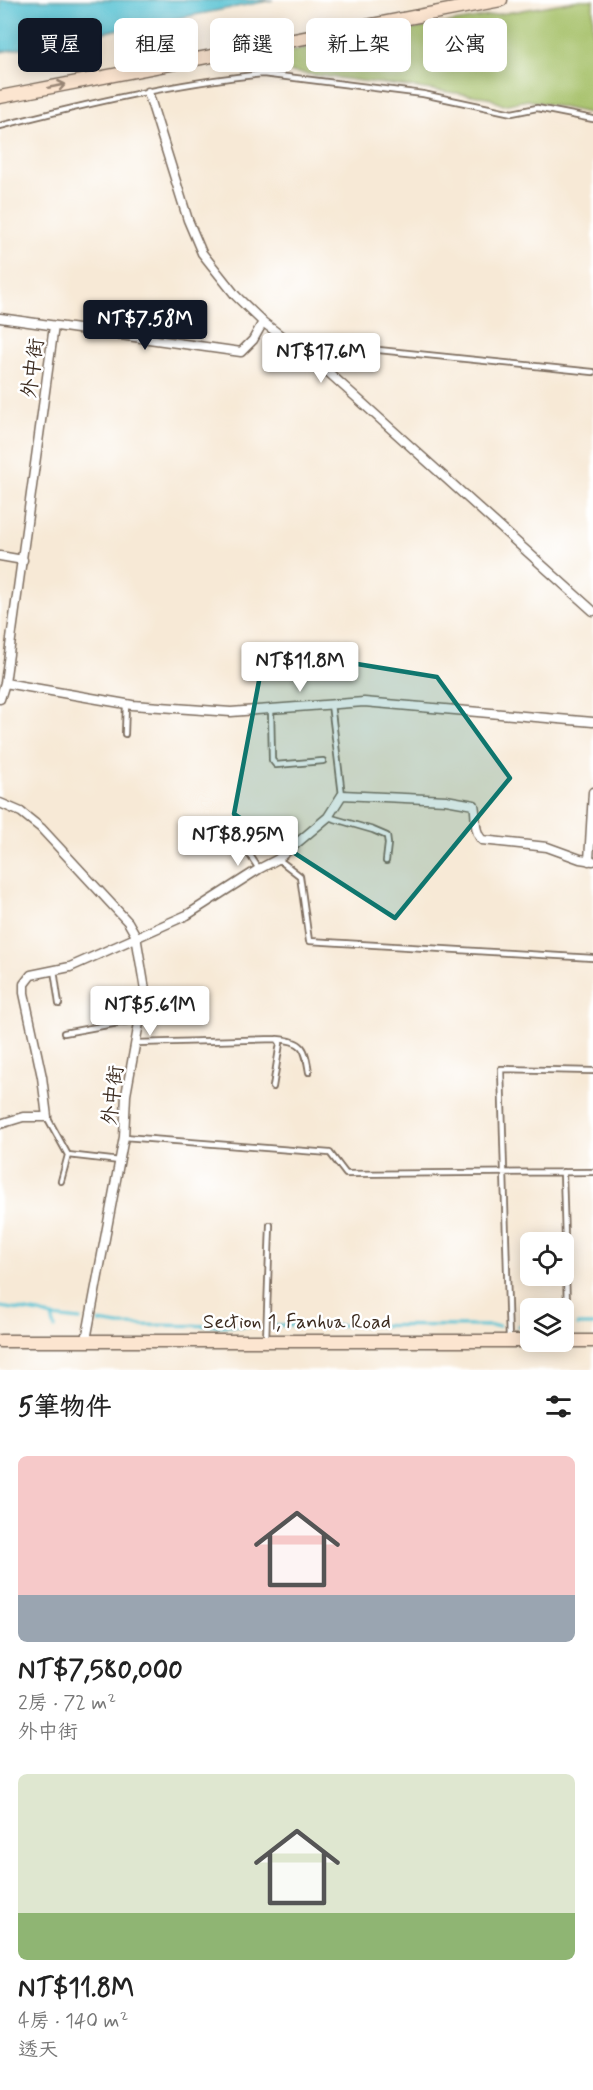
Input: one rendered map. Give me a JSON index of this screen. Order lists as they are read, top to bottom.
{
  "streets": {
    "main road": ["Section 1, Fanhua Road"],
    "street": ["外中街"]
  },
  "crossings": [
    ["外中街", "Section 1, Fanhua Road"]
  ],
  "page": {
    "chip": [
      "買屋",
      "租屋",
      "篩選",
      "新上架",
      "公寓"
    ],
    "price": [
      "NT$7.58M",
      "NT$17.6M",
      "NT$11.8M",
      "NT$8.95M",
      "NT$5.61M"
    ],
    "heading": "5筆物件",
    "list": [
      {
        "name": "NT$7,580,000",
        "note": "2房 · 72 m² · 外中街"
      },
      {
        "name": "NT$11.8M",
        "note": "4房 · 140 m² · 透天"
      }
    ]
  }
}
